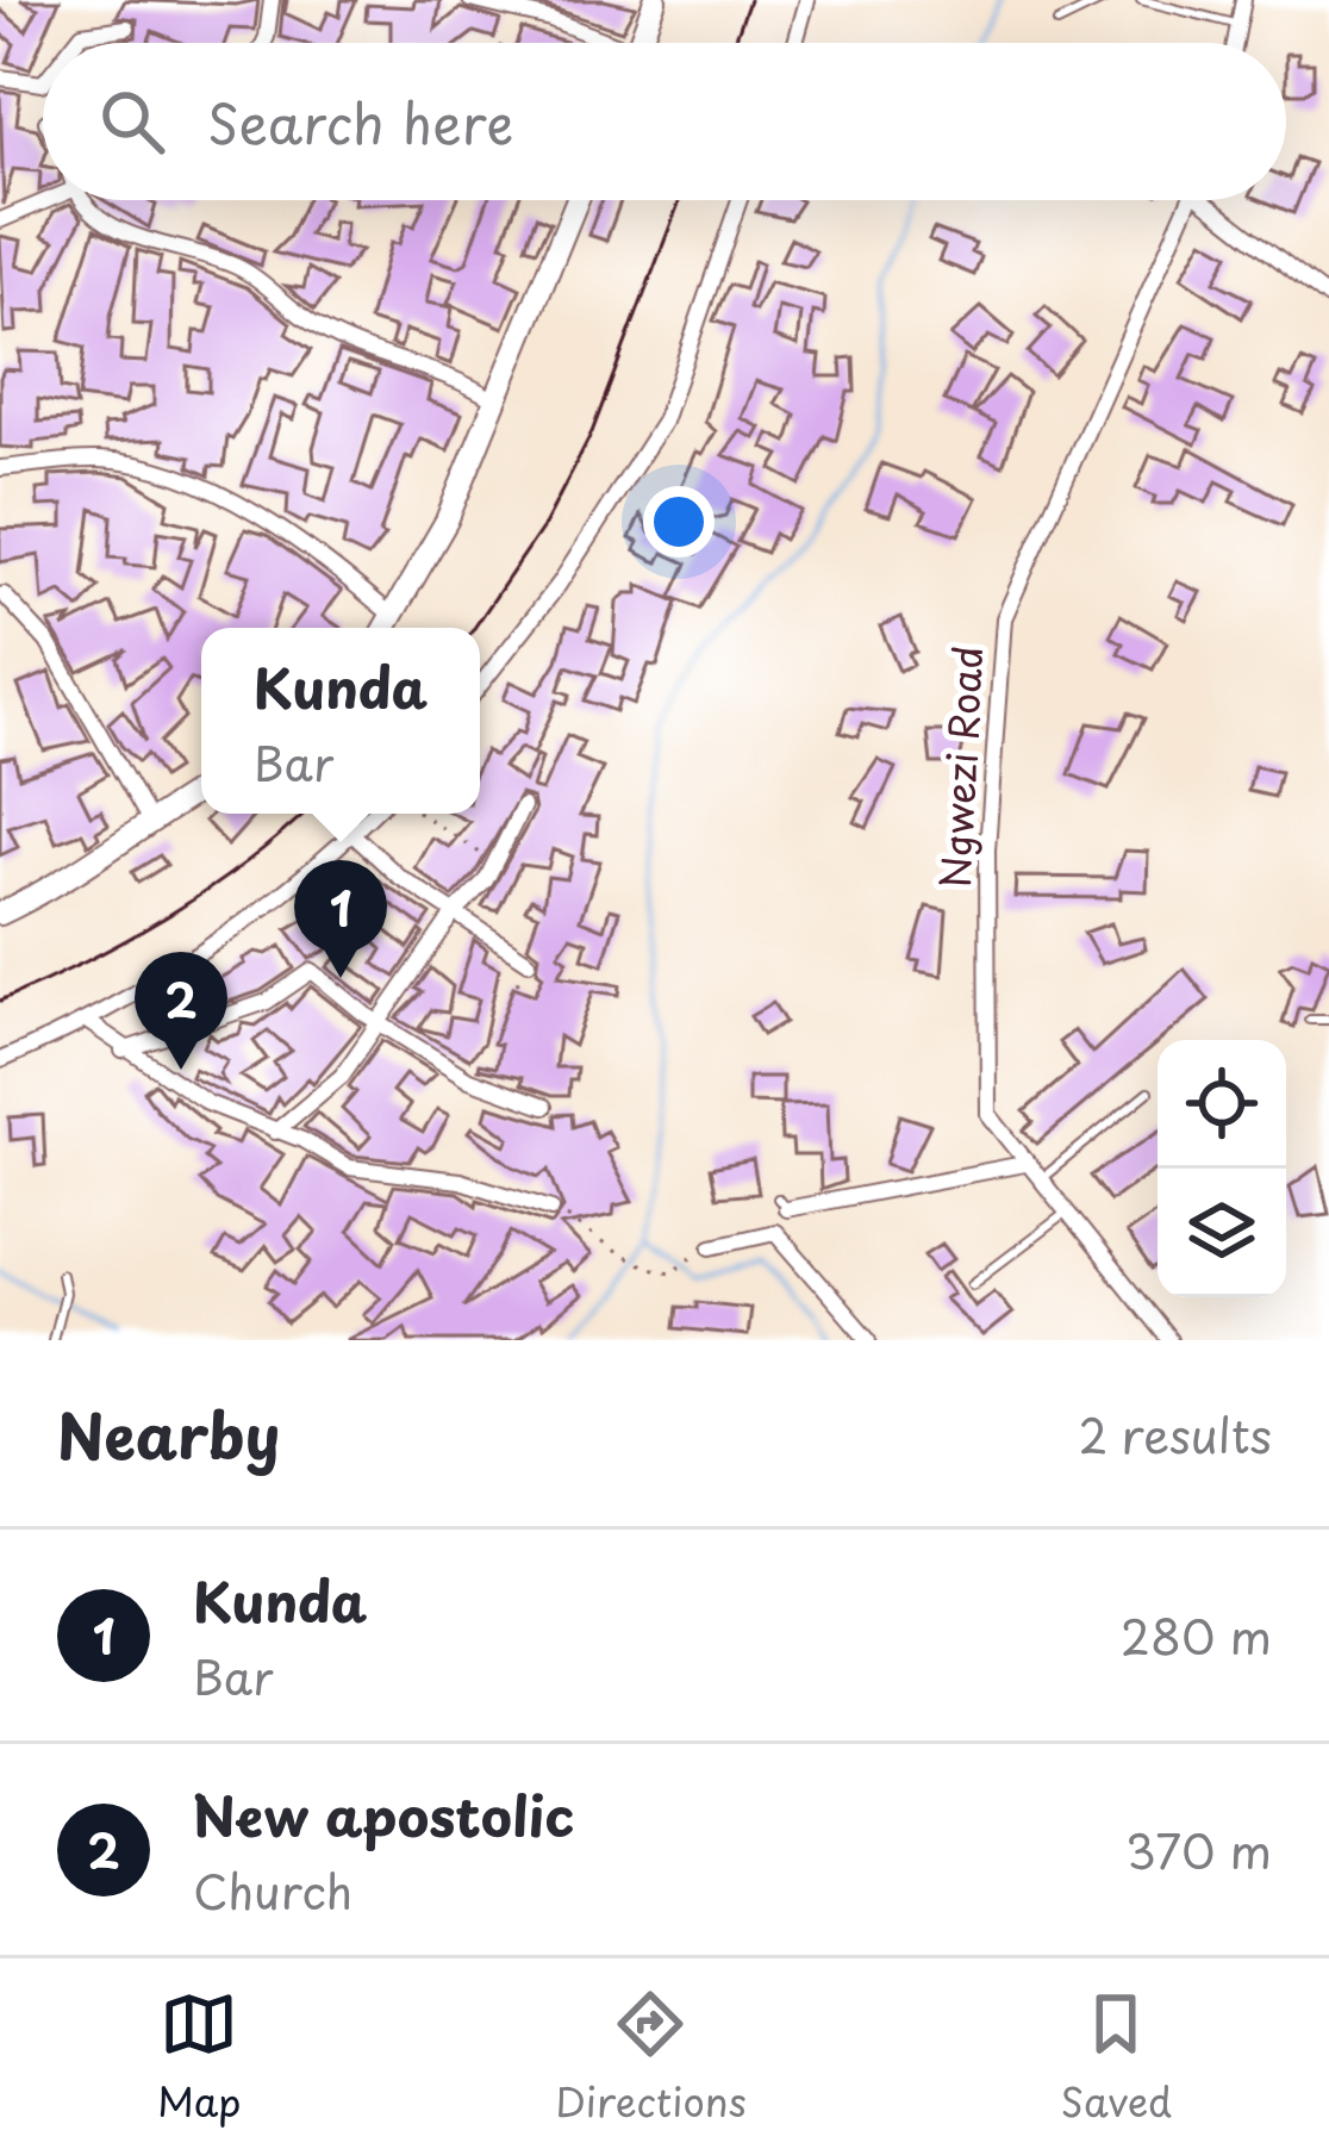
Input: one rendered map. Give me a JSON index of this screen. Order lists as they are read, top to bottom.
{
  "streets": {
    "street": ["Ngwezi Road"]
  },
  "page": {
    "search": "Search here",
    "popup": ["Kunda", "Bar"],
    "pins": ["1", "2"],
    "heading": ["Nearby", "2 results"],
    "list": [
      {
        "mark": "1",
        "name": "Kunda",
        "note": "Bar",
        "value": "280 m"
      },
      {
        "mark": "2",
        "name": "New apostolic",
        "note": "Church",
        "value": "370 m"
      }
    ],
    "nav": ["Map", "Directions", "Saved"]
  }
}
